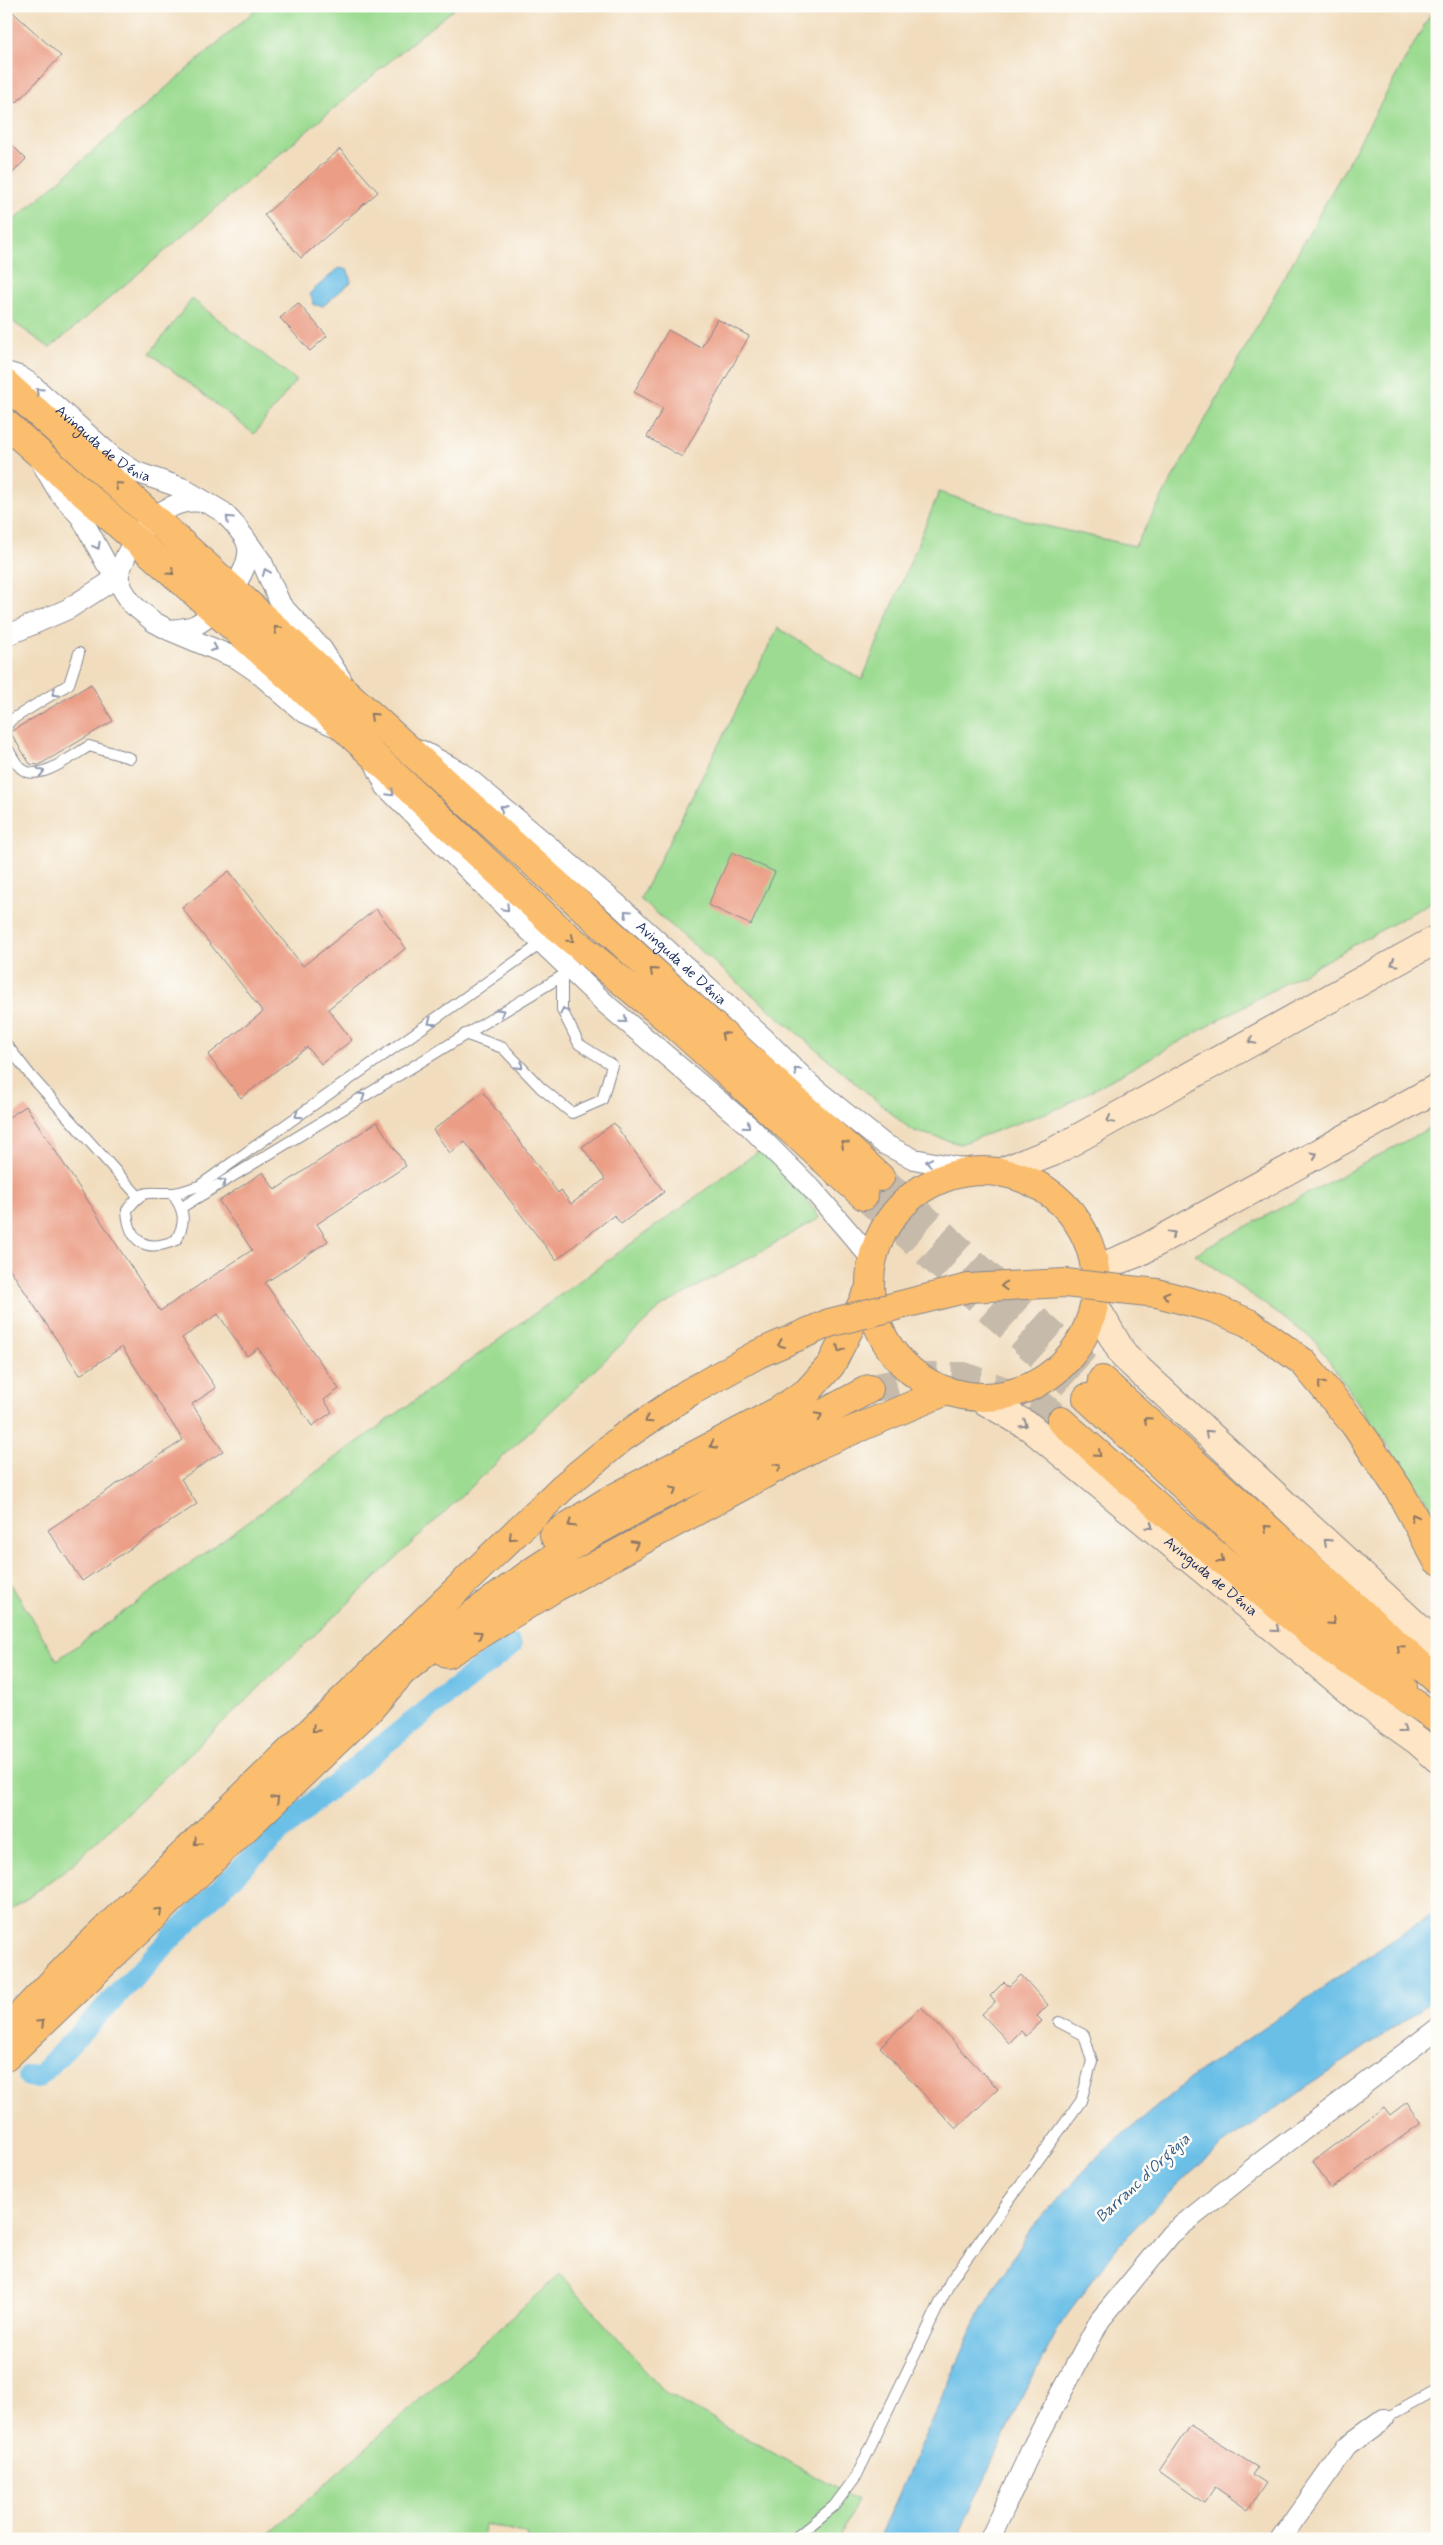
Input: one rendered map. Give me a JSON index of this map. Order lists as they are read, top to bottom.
{
  "streets": {
    "main road": ["Avinguda de Dénia"]
  },
  "water": ["Barranc d'Orgègia"]
}
